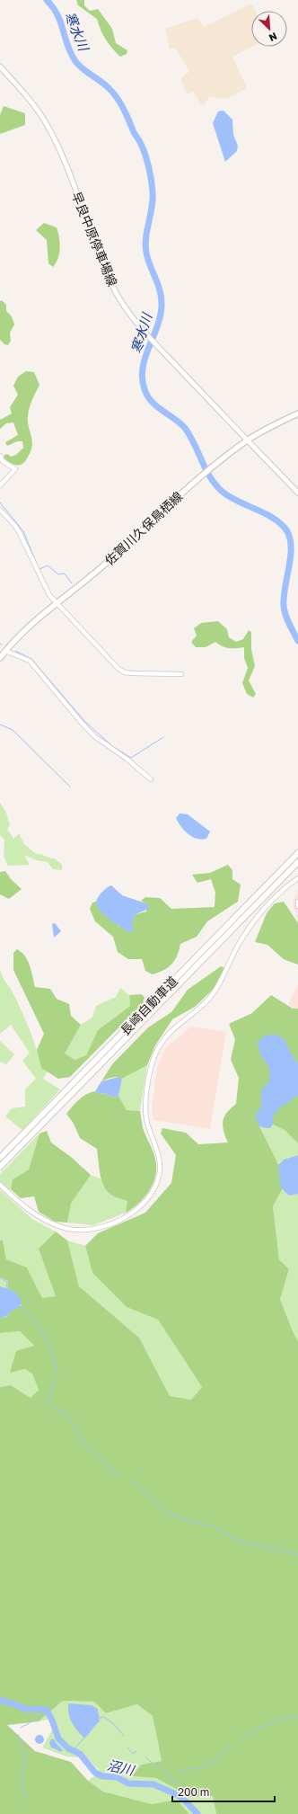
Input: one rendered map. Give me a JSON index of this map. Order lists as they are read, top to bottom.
{
  "streets": {
    "highway": ["長崎自動車道"],
    "main road": ["早良中原停車場線", "佐賀川久保鳥栖線"]
  },
  "crossings": [
    ["早良中原停車場線", "佐賀川久保鳥栖線"]
  ],
  "water": ["寒水川", "沼川"],
  "scale_bar": "200 m",
  "north": "bottom right"
}
